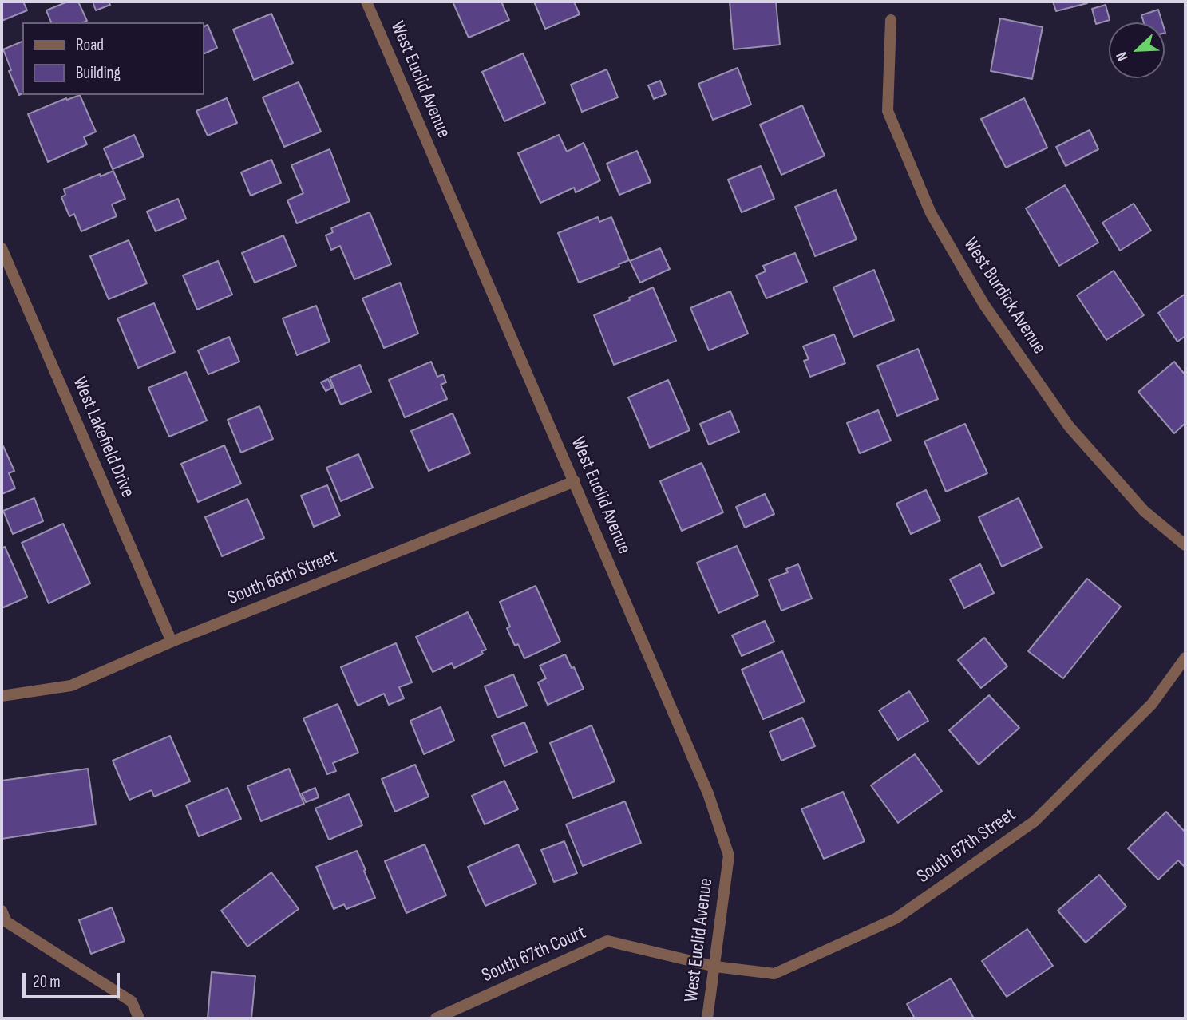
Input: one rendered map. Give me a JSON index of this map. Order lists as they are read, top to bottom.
{
  "streets": {
    "street": [
      "West Euclid Avenue",
      "West Burdick Avenue",
      "West Lakefield Drive",
      "South 66th Street",
      "South 67th Street",
      "South 67th Court"
    ]
  },
  "crossings": [
    ["West Euclid Avenue", "South 66th Street"],
    ["West Euclid Avenue", "South 67th Street"],
    ["West Euclid Avenue", "South 67th Court"],
    ["West Lakefield Drive", "South 66th Street"],
    ["South 67th Street", "South 67th Court"]
  ],
  "legend": ["Road", "Building"],
  "scale_bar": "20 m",
  "north": "bottom left"
}
